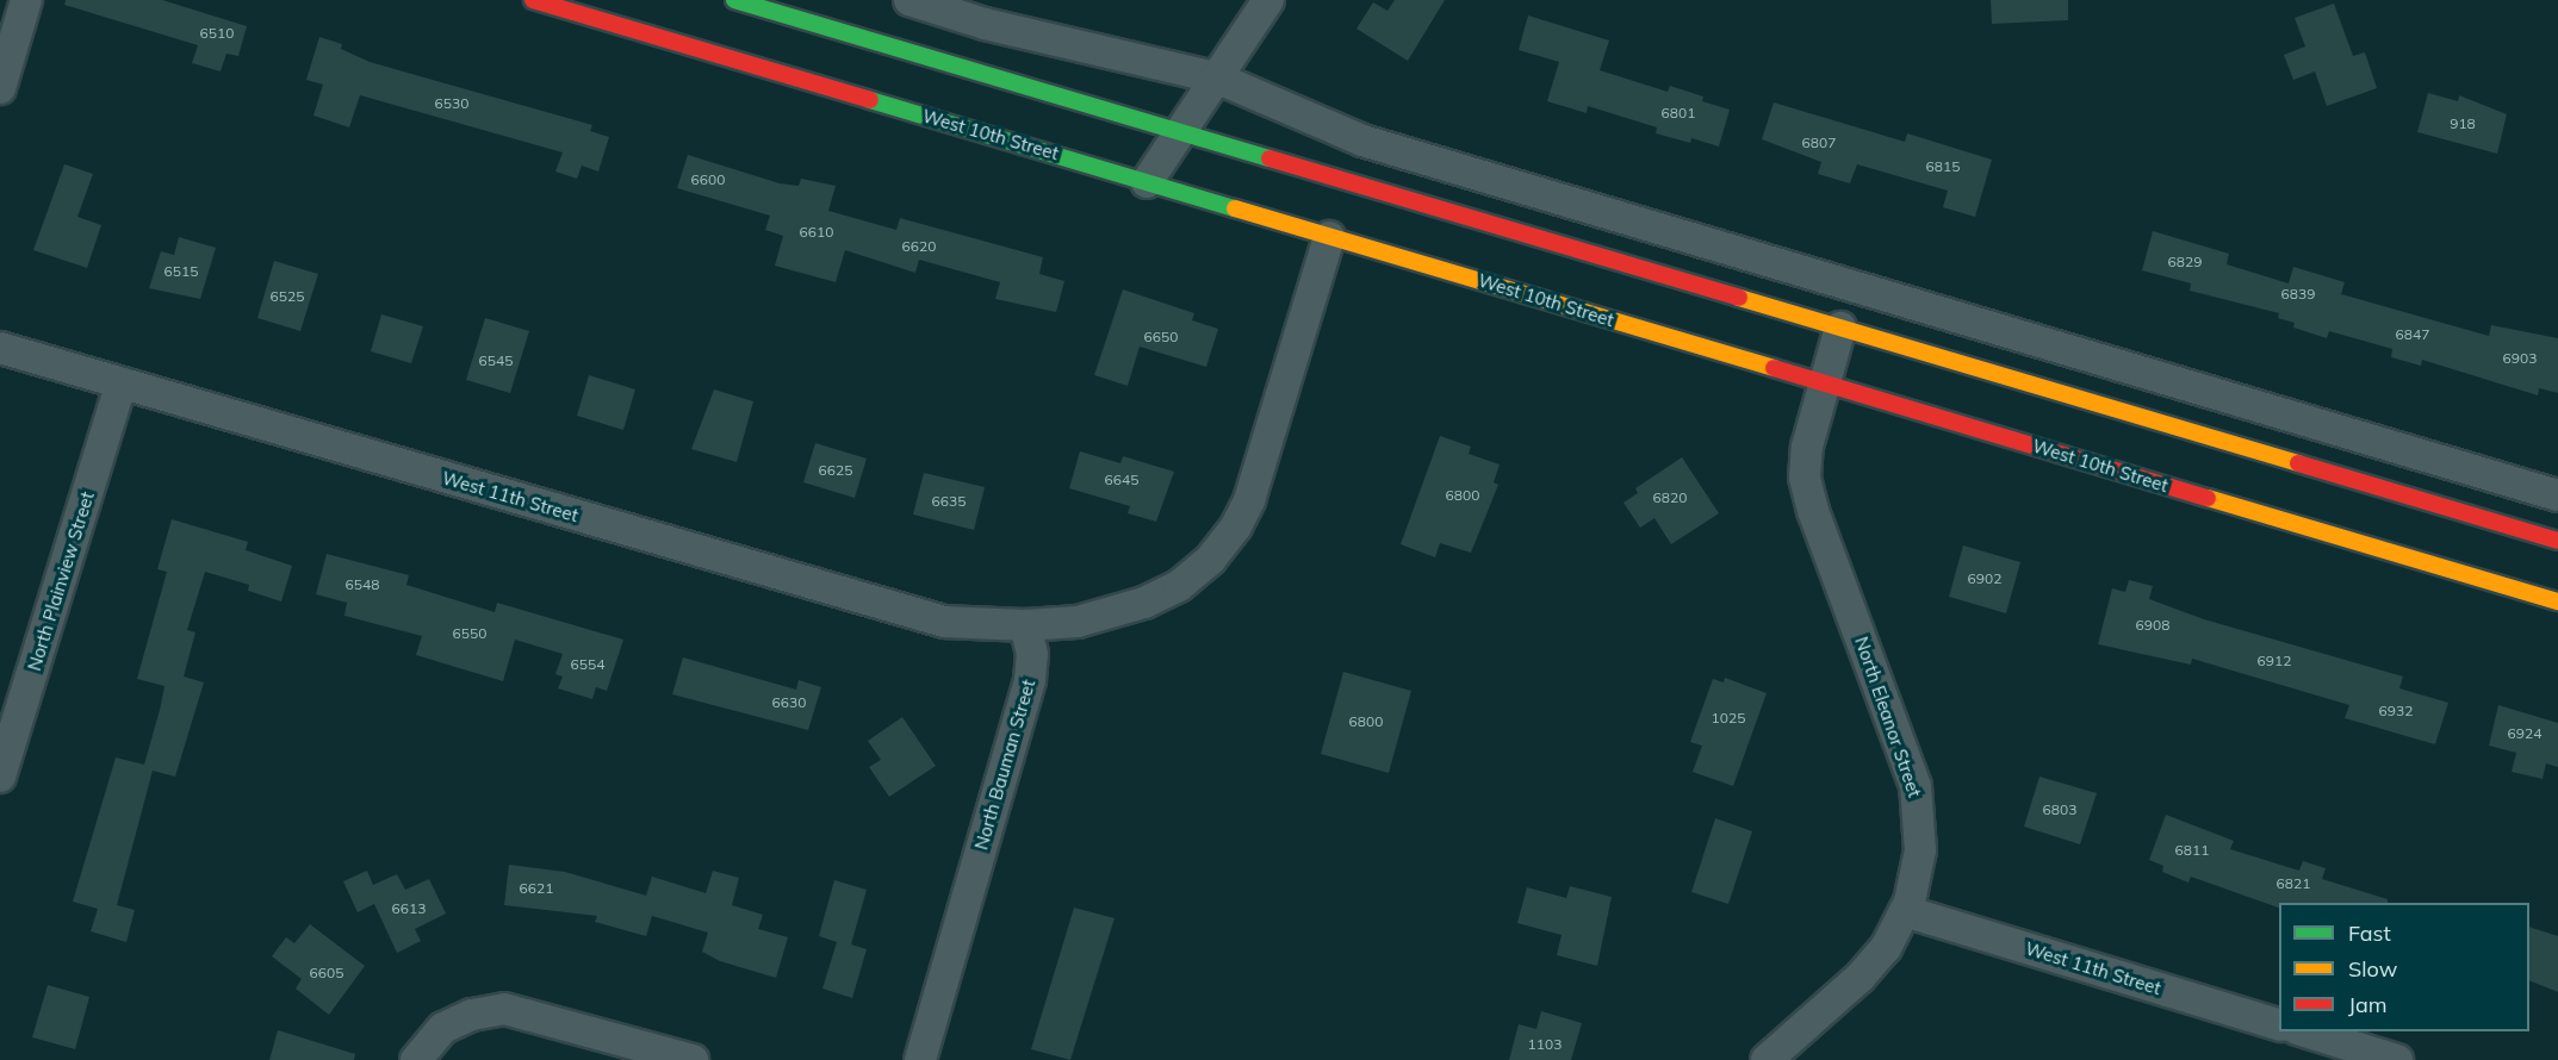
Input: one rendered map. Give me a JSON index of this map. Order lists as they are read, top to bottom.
{
  "streets": {
    "main road": ["West 10th Street"],
    "street": [
      "West 11th Street",
      "North Plainview Street",
      "North Eleanor Street",
      "North Bauman Street"
    ]
  },
  "crossings": [
    ["West 10th Street", "North Eleanor Street"],
    ["West 11th Street", "North Plainview Street"],
    ["West 11th Street", "North Eleanor Street"],
    ["West 11th Street", "North Bauman Street"]
  ],
  "house_numbers": [
    "6510",
    "6530",
    "6801",
    "918",
    "6807",
    "6815",
    "6600",
    "6610",
    "6620",
    "6829",
    "6515",
    "6839",
    "6525",
    "6847",
    "6650",
    "6903",
    "6545",
    "6625",
    "6645",
    "6800",
    "6820",
    "6635",
    "6902",
    "6548",
    "6908",
    "6550",
    "6912",
    "6554",
    "6630",
    "6932",
    "1025",
    "6800",
    "6924",
    "6803",
    "6811",
    "6821",
    "6621",
    "6613",
    "6605",
    "1103"
  ],
  "legend": ["Fast", "Slow", "Jam"]
}
